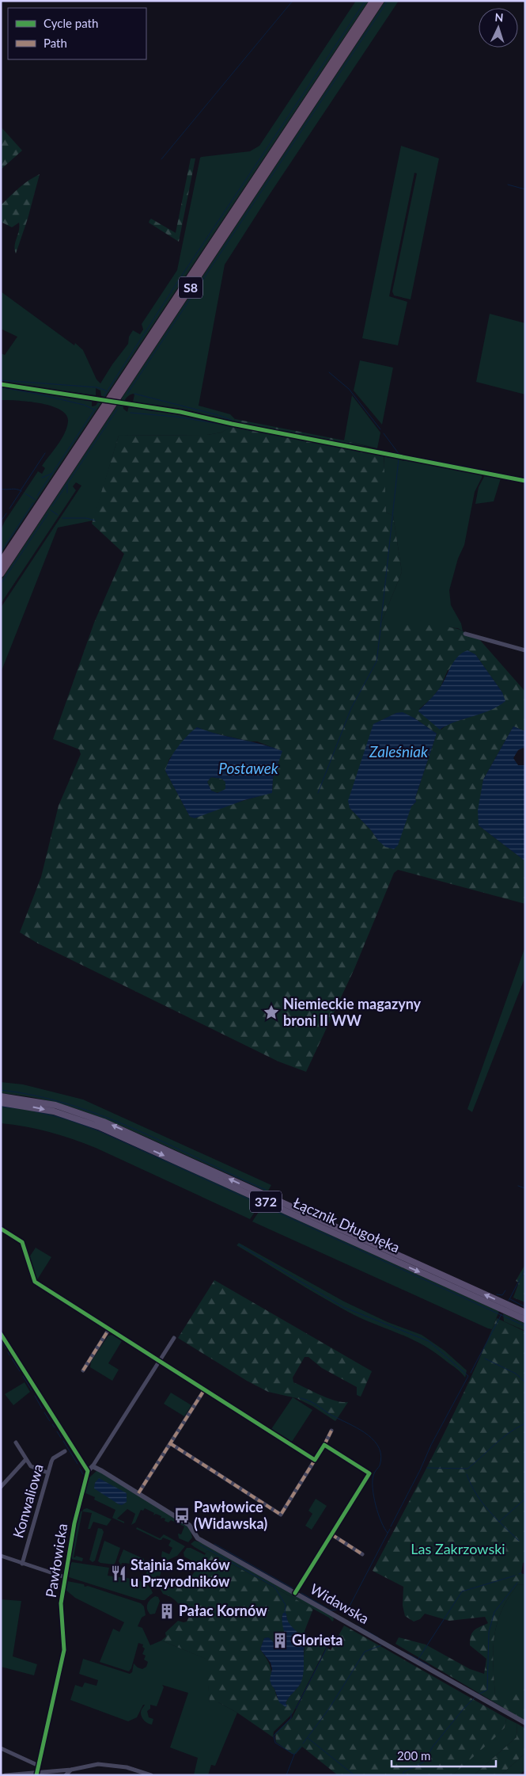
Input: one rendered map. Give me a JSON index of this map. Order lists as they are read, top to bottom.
{
  "streets": {
    "highway": ["S8"],
    "main road": ["372", "Łącznik Długołęka"],
    "street": ["Konwaliowa", "Pawłowicka", "Widawska"]
  },
  "water": ["Zaleśniak", "Postawek"],
  "parks": ["Las Zakrzowski"],
  "places": {
    "place": ["Niemieckie magazyny broni II WW"],
    "bus stop": ["Pawłowice (Widawska)"],
    "restaurant": ["Stajnia Smaków u Przyrodników"],
    "building": ["Pałac Kornów", "Glorieta"]
  },
  "legend": ["Cycle path", "Path"],
  "scale_bar": "200 m",
  "north": "top"
}
